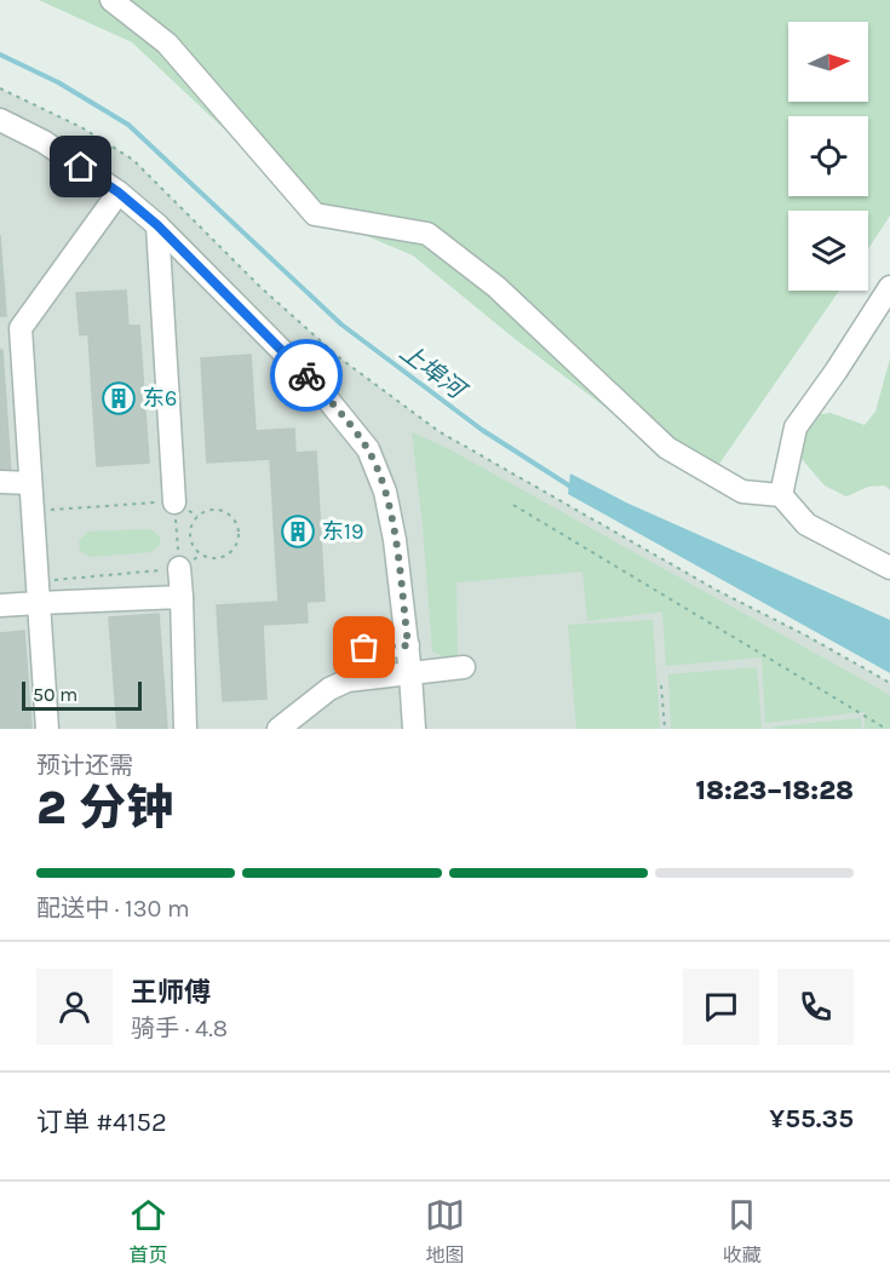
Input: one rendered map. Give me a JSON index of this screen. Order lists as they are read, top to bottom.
{
  "water": ["上埠河"],
  "places": {
    "building": ["东6", "东19"]
  },
  "scale_bar": "50 m",
  "north": "right",
  "page": {
    "scale": "50 m",
    "heading": ["2 分钟", "预计还需", "18:23–18:28"],
    "panel": [
      "王师傅",
      "骑手 · 4.8",
      "订单 #4152",
      "¥55.35"
    ],
    "bar": "配送中 · 130 m",
    "tabs": ["首页", "地图", "收藏"]
  }
}
